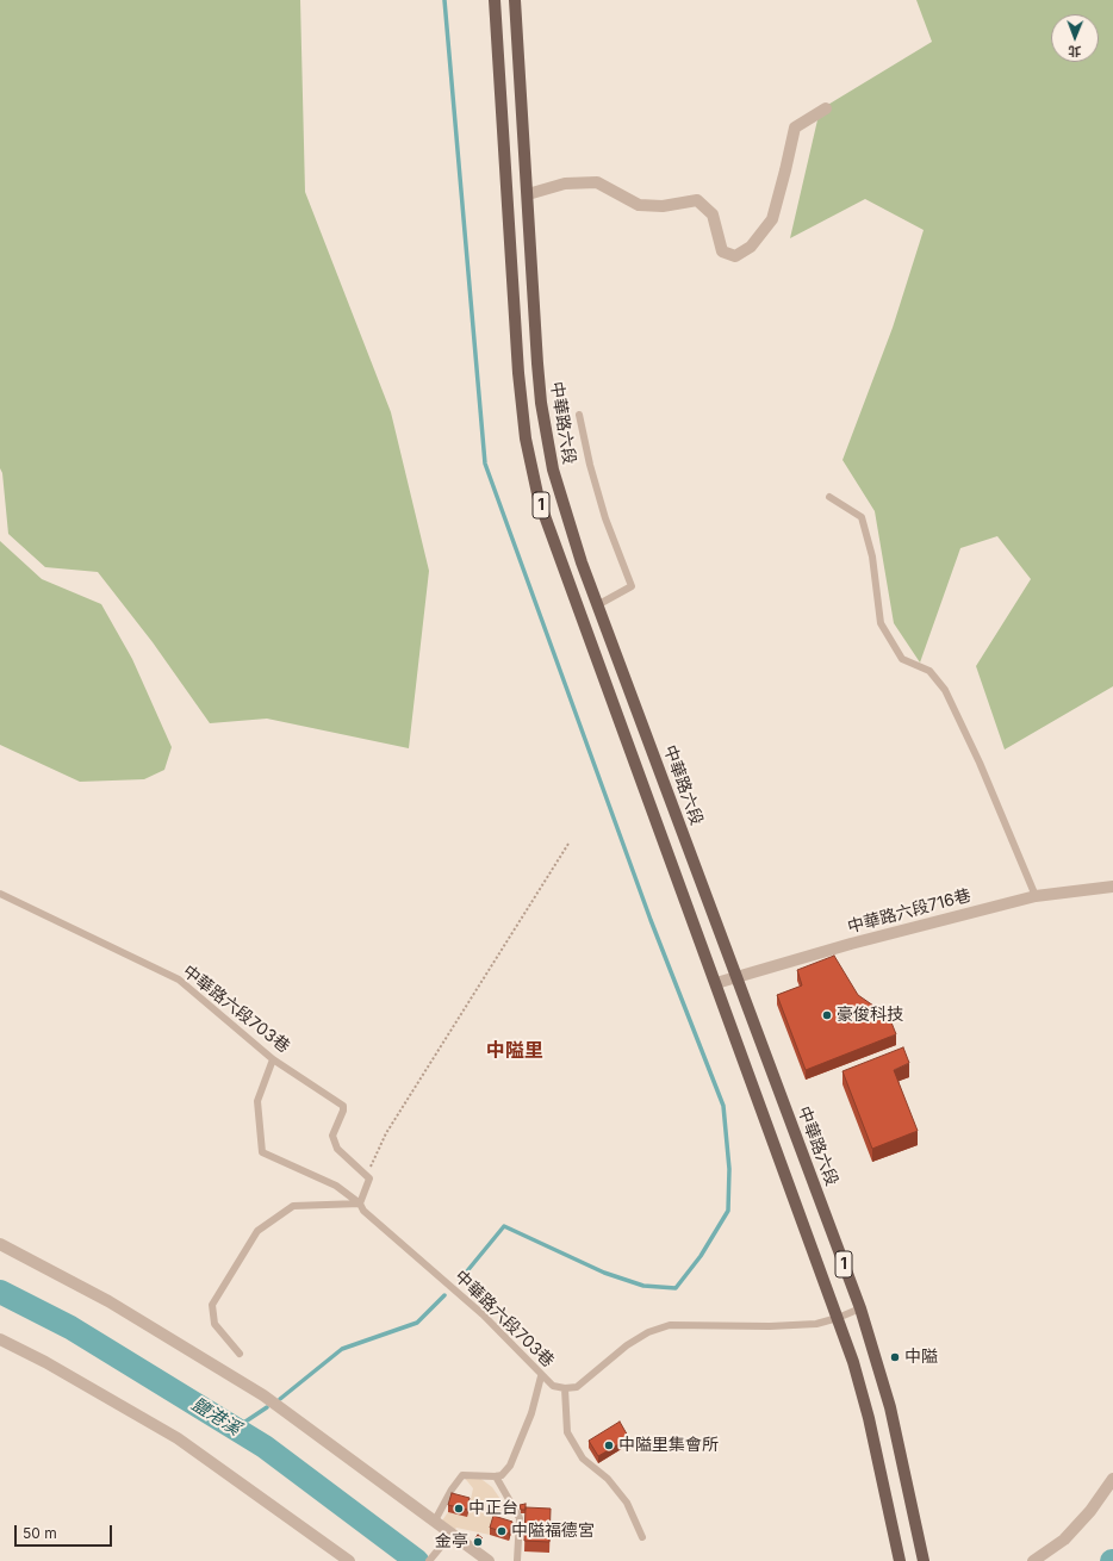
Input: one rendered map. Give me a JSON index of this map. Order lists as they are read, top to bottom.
{
  "streets": {
    "main road": ["中華路六段", "1"],
    "street": ["中華路六段716巷"],
    "lane": ["中華路六段703巷"]
  },
  "crossings": [
    ["中華路六段", "中華路六段716巷"],
    ["1", "中華路六段716巷"]
  ],
  "districts": ["中隘里"],
  "water": ["鹽港溪"],
  "places": [
    "豪俊科技",
    "中隘",
    "中隘里集會所",
    "中正台",
    "中隘福德宮",
    "金亭"
  ],
  "scale_bar": "50 m",
  "north": "bottom"
}
